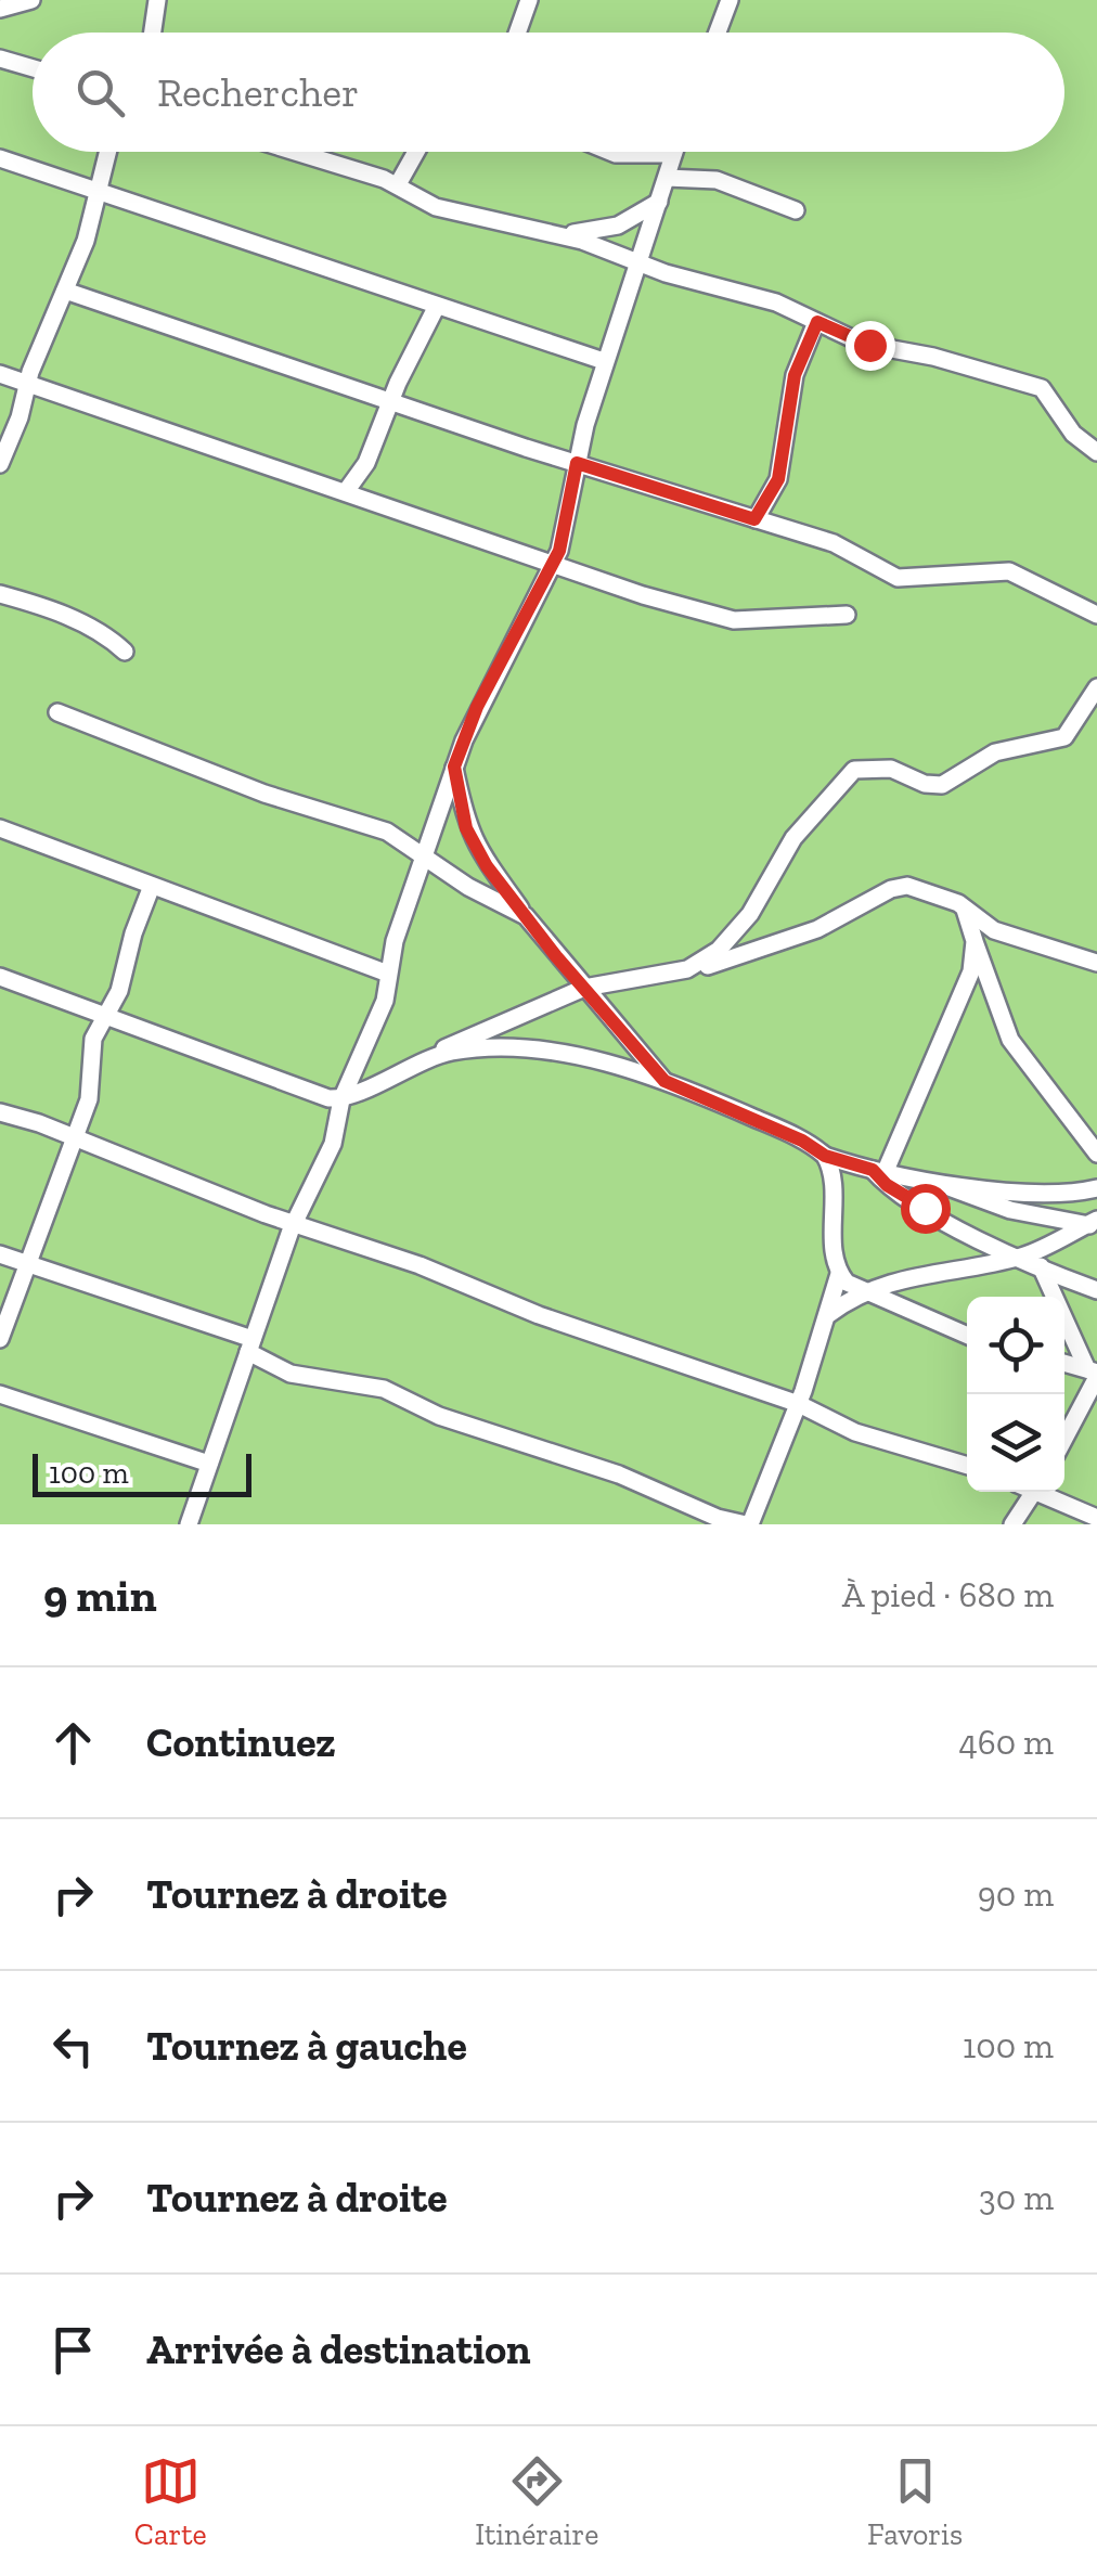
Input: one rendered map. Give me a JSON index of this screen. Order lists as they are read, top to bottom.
{
  "scale_bar": "100 m",
  "page": {
    "search": "Rechercher",
    "scale": "100 m",
    "heading": ["9 min", "À pied · 680 m"],
    "list": [
      ["Continuez", "460 m"],
      ["Tournez à droite", "90 m"],
      ["Tournez à gauche", "100 m"],
      ["Tournez à droite", "30 m"],
      "Arrivée à destination"
    ],
    "nav": ["Carte", "Itinéraire", "Favoris"]
  }
}
